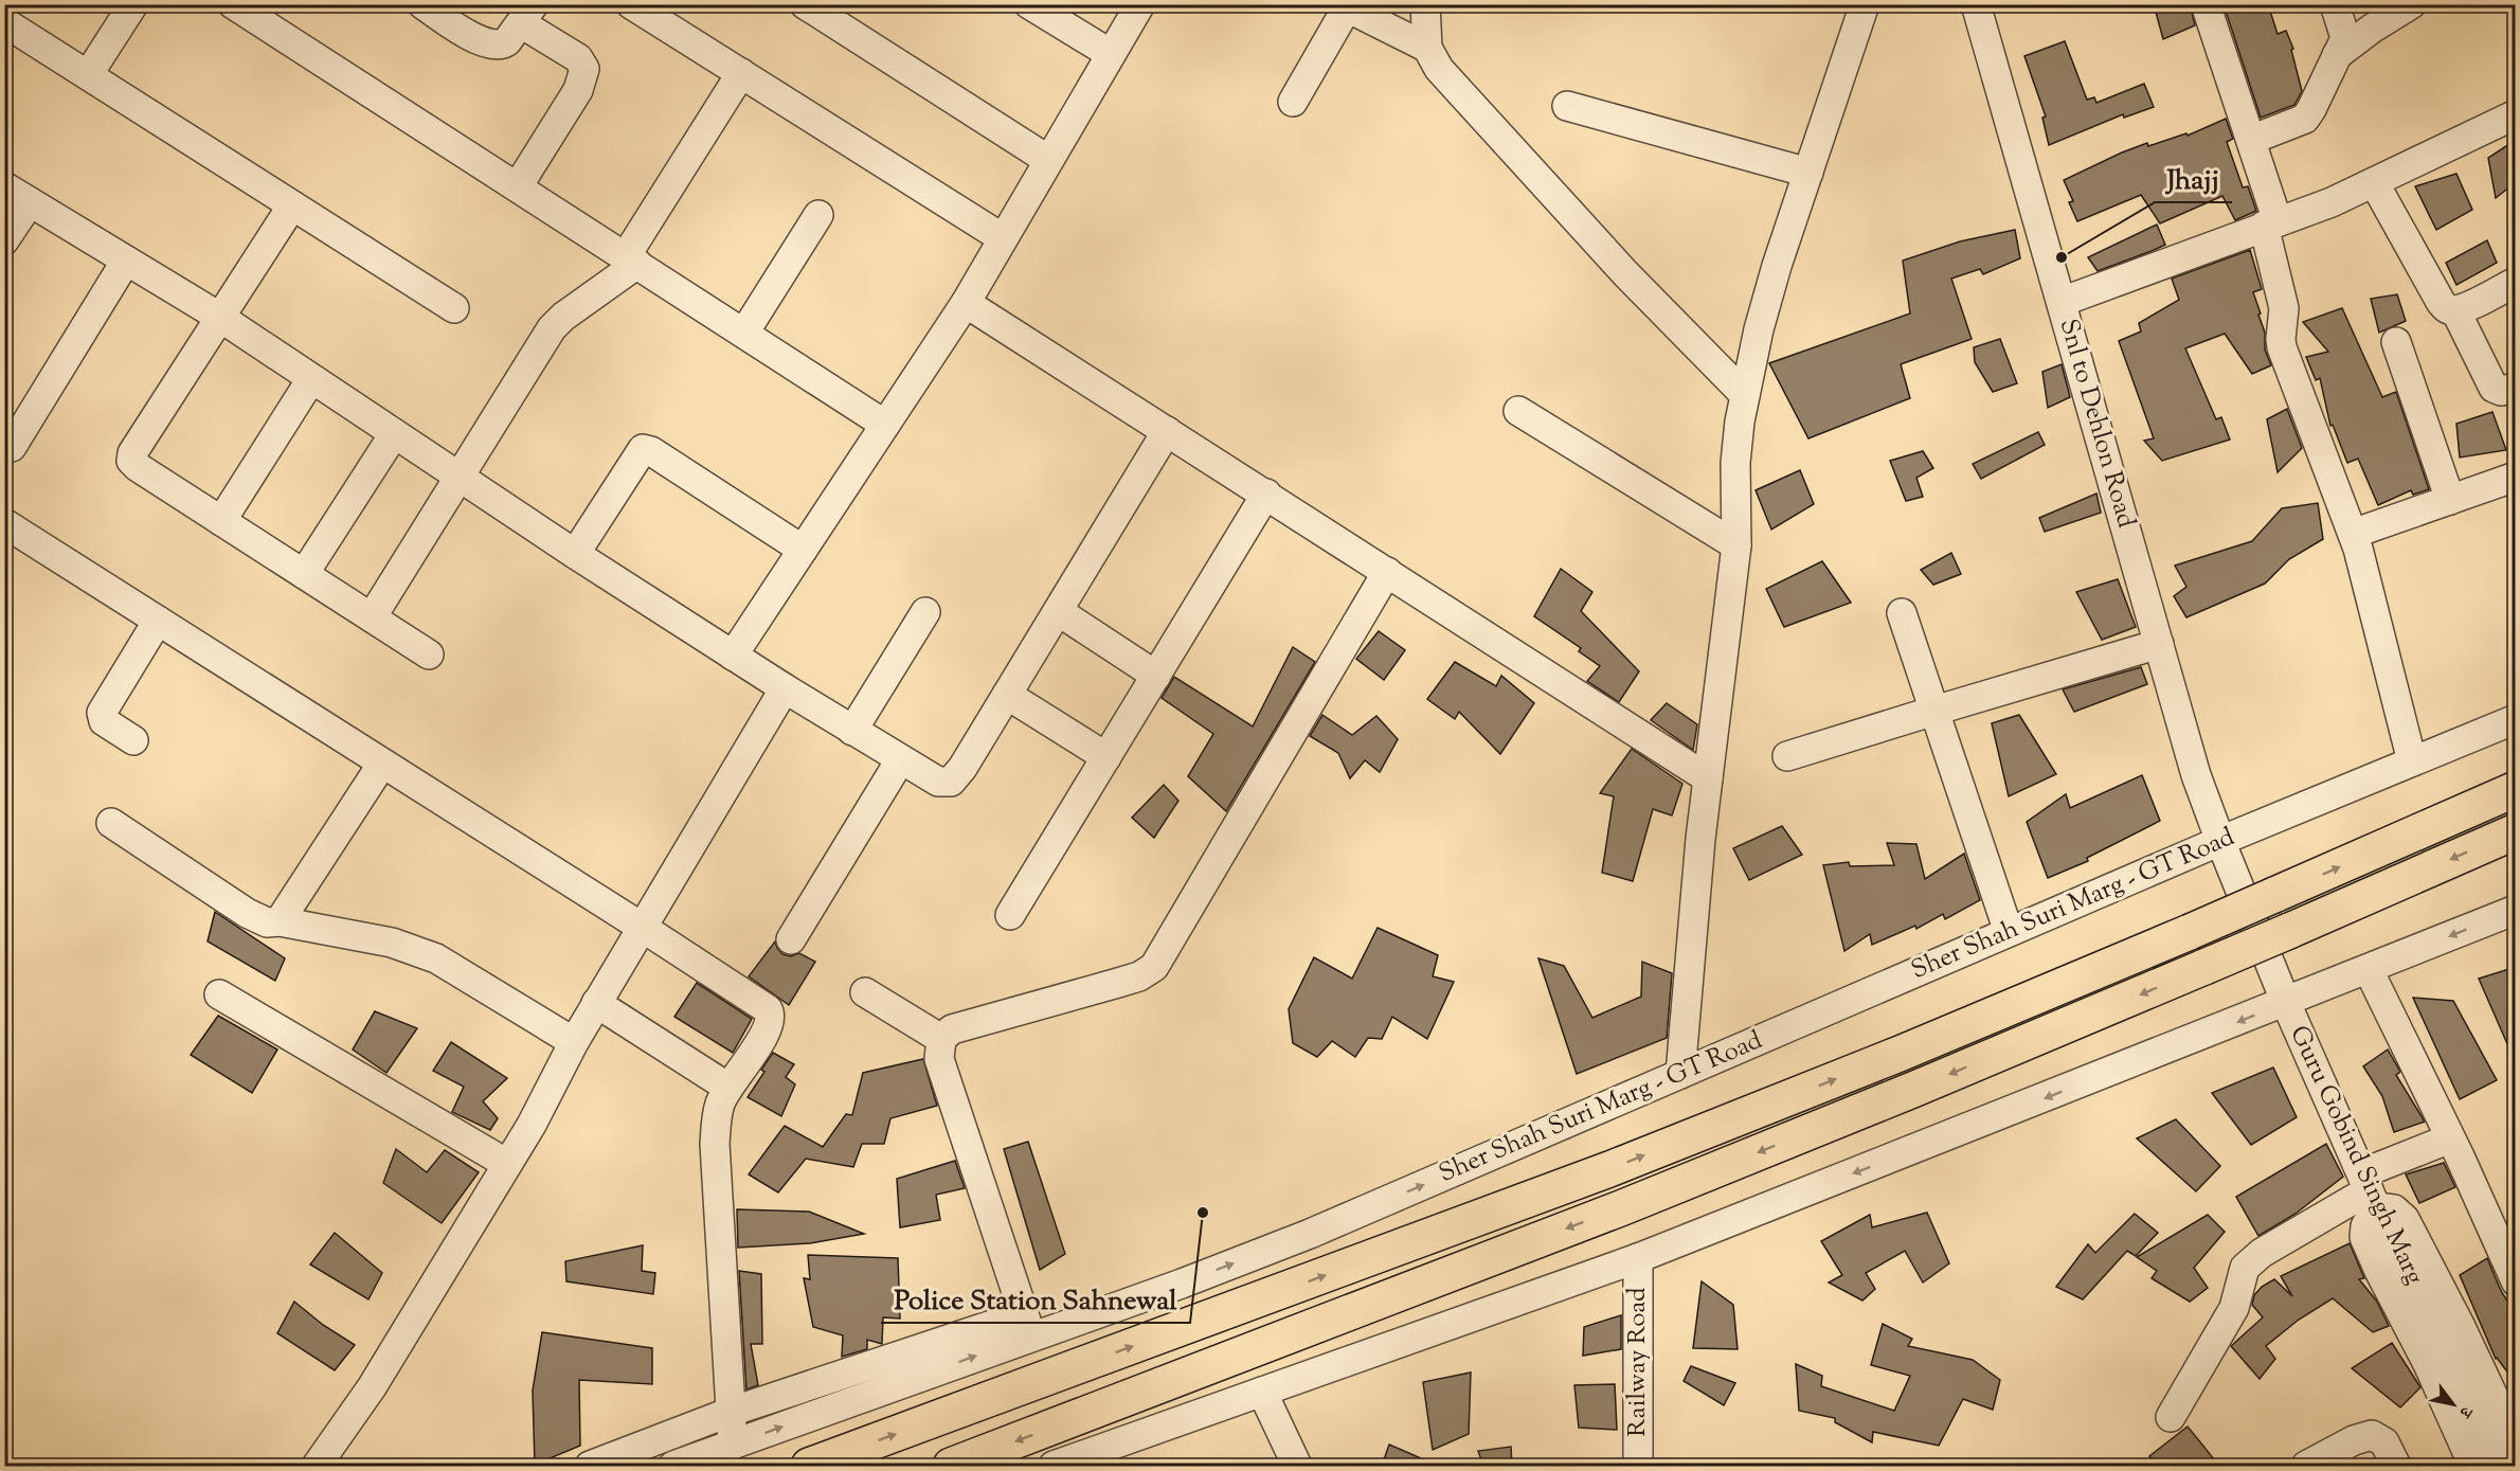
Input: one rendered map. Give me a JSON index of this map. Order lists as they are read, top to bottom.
{
  "streets": {
    "highway": ["Sher Shah Suri Marg - GT Road"],
    "street": ["Snl to Dehlon Road", "Guru Gobind Singh Marg", "Railway Road"]
  },
  "crossings": [
    ["Snl to Dehlon Road", "Sher Shah Suri Marg - GT Road"],
    ["Snl to Dehlon Road", "Guru Gobind Singh Marg"],
    ["Sher Shah Suri Marg - GT Road", "Guru Gobind Singh Marg"]
  ],
  "places": ["Jhajj", "Police Station Sahnewal"],
  "north": "bottom right"
}
